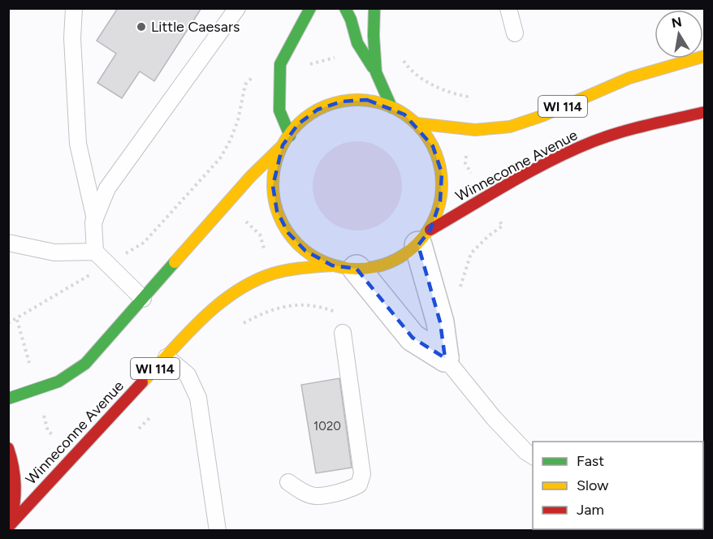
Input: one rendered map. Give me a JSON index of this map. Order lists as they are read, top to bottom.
{
  "streets": {
    "main road": ["WI 114", "Winneconne Avenue"]
  },
  "crossings": [
    ["WI 114", "Winneconne Avenue"]
  ],
  "places": ["Little Caesars"],
  "house_numbers": ["1020"],
  "legend": ["Fast", "Slow", "Jam"],
  "north": "top"
}
